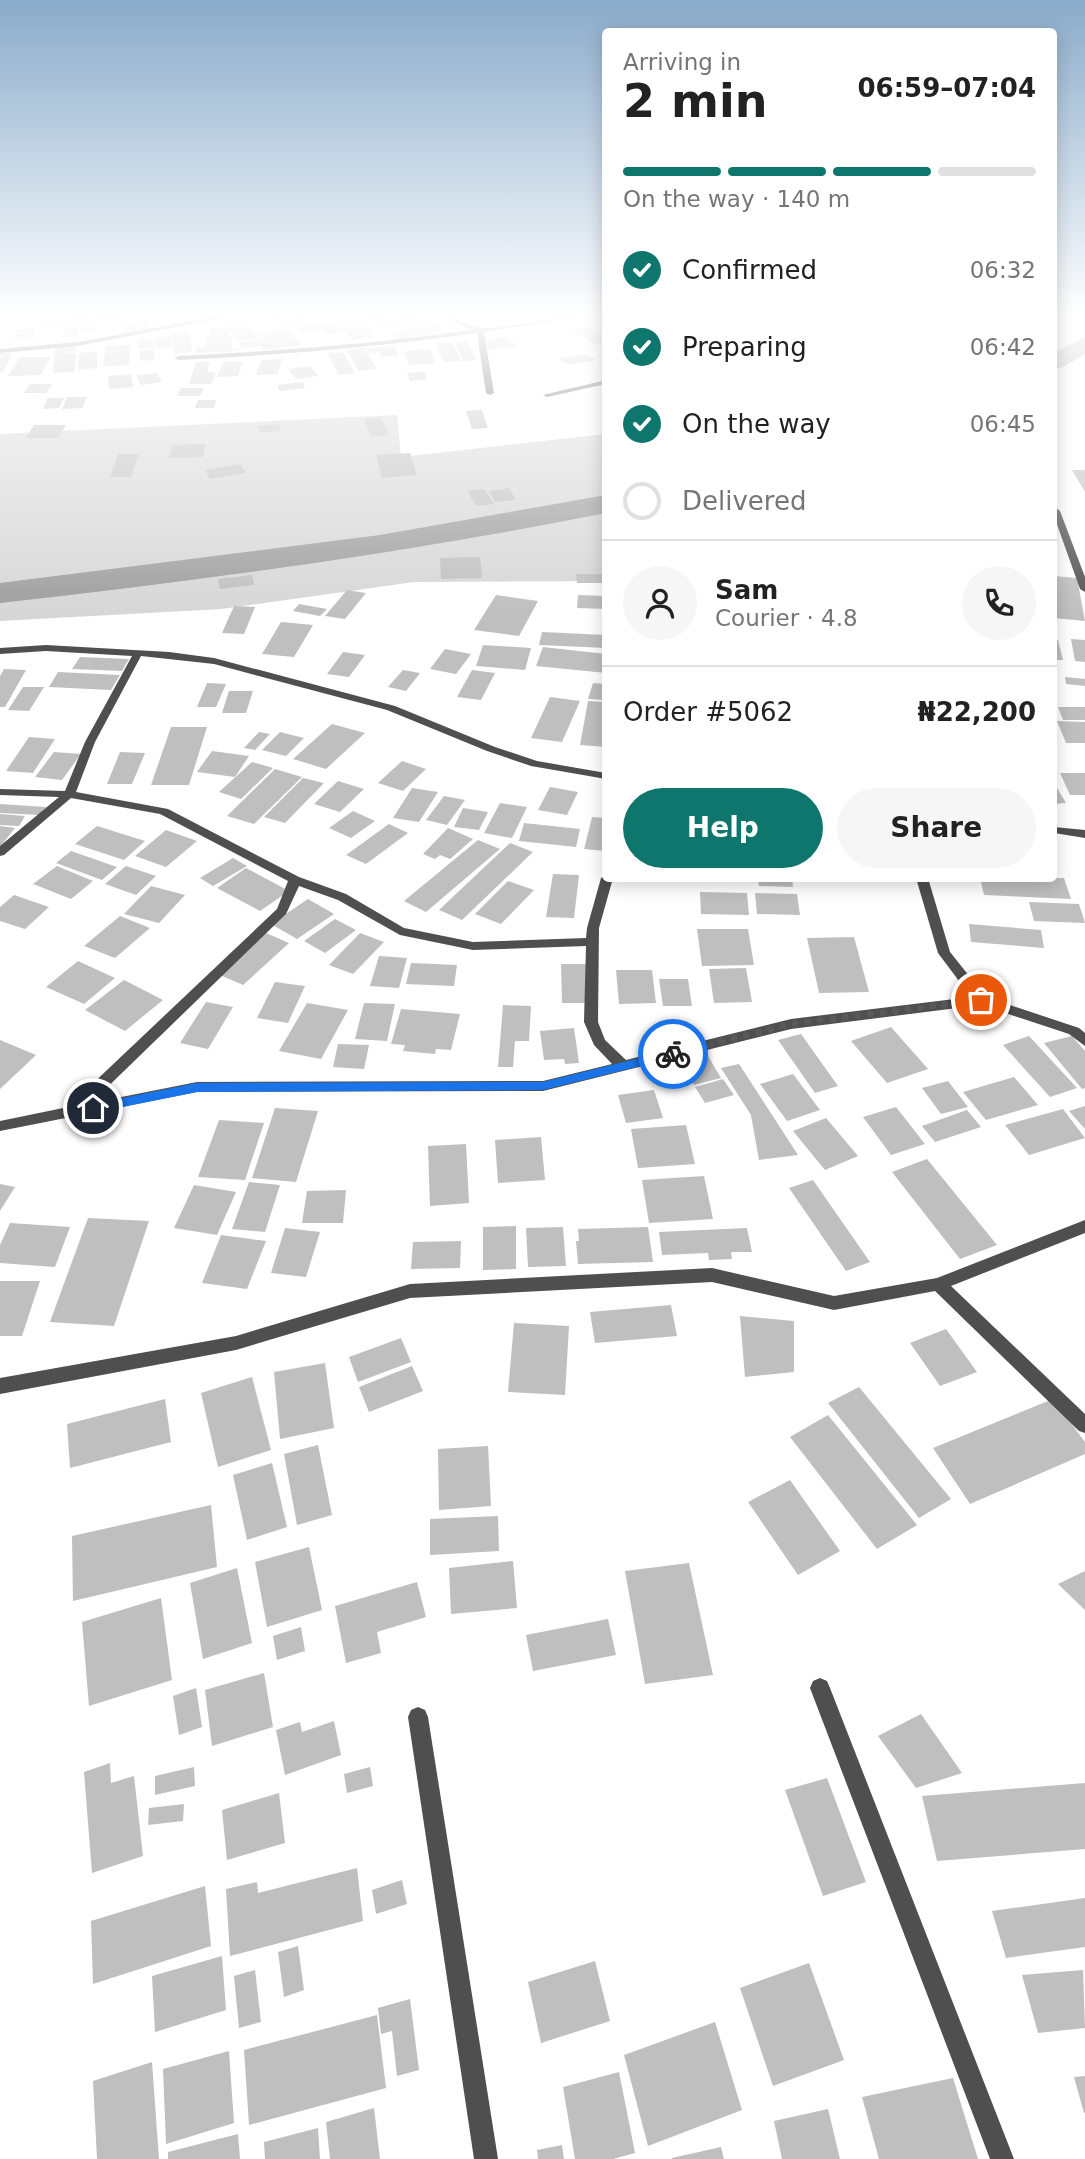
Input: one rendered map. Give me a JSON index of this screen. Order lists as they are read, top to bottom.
{
  "page": {
    "heading": ["2 min", "Arriving in", "06:59–07:04"],
    "panel": [
      "Sam",
      "Courier · 4.8",
      "Order #5062",
      "₦22,200"
    ],
    "bar": "On the way · 140 m",
    "list": [
      ["Confirmed", "06:32"],
      ["Preparing", "06:42"],
      ["On the way", "06:45"],
      "Delivered"
    ],
    "buttons": ["Help", "Share"]
  }
}
